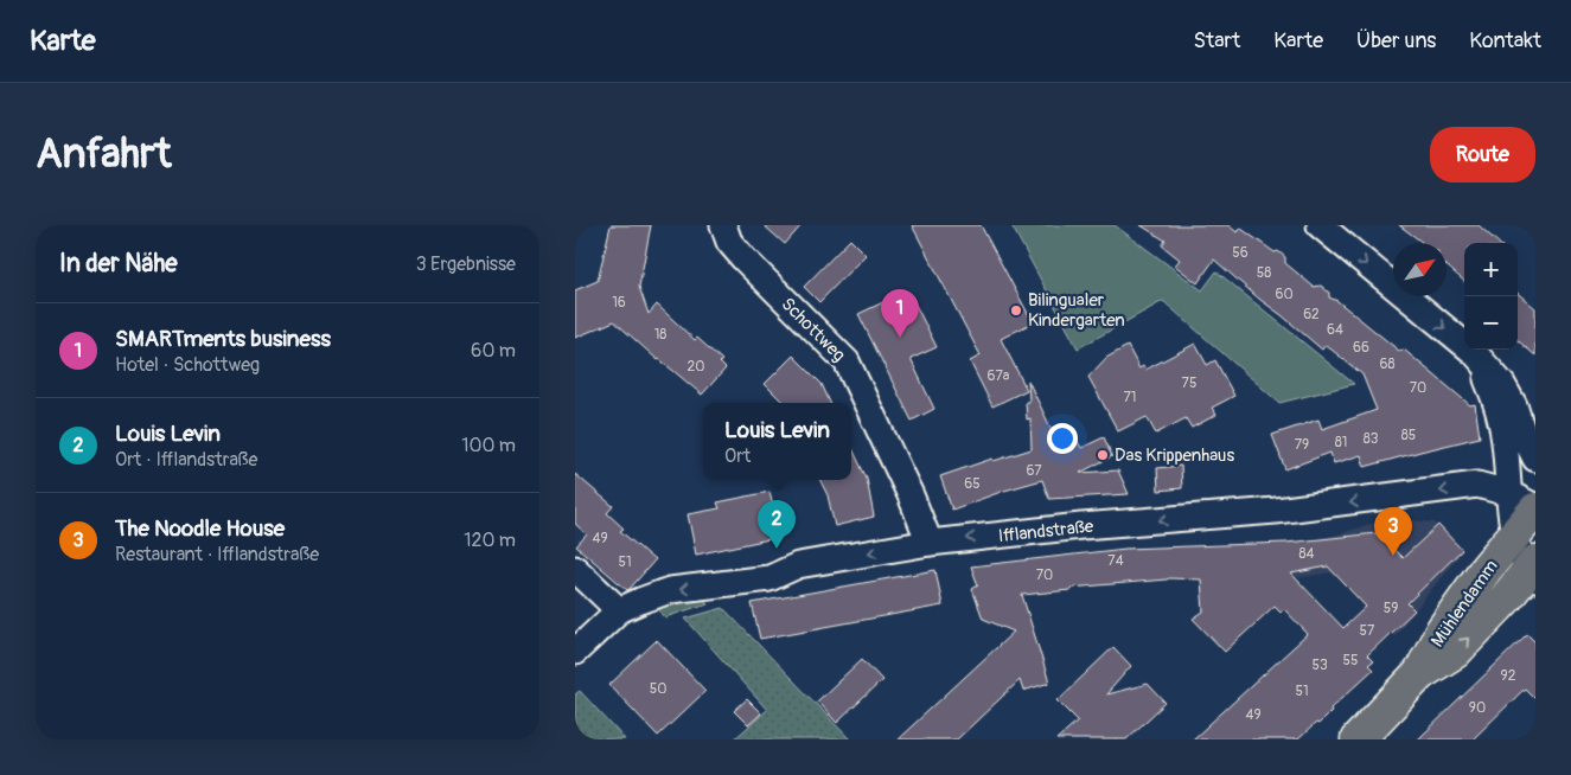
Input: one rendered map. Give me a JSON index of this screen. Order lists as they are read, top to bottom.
{
  "streets": {
    "main road": ["Mühlendamm"],
    "street": ["Schottweg", "Ifflandstraße"]
  },
  "crossings": [
    ["Schottweg", "Ifflandstraße"],
    ["Ifflandstraße", "Mühlendamm"]
  ],
  "one_way": ["Ifflandstraße"],
  "places": ["Bilingualer Kindergarten", "Das Krippenhaus"],
  "house_numbers": [
    "56",
    "58",
    "60",
    "16",
    "62",
    "64",
    "18",
    "66",
    "68",
    "20",
    "67a",
    "75",
    "70",
    "71",
    "85",
    "83",
    "81",
    "79",
    "67",
    "65",
    "49",
    "84",
    "74",
    "51",
    "70",
    "59",
    "57",
    "55",
    "53",
    "92",
    "50",
    "51",
    "90",
    "49"
  ],
  "north": "top right",
  "page": {
    "header": "Karte",
    "nav": [
      "Start",
      "Karte",
      "Über uns",
      "Kontakt"
    ],
    "buttons": "Route",
    "title": "Anfahrt",
    "heading": ["In der Nähe", "3 Ergebnisse"],
    "map_buttons": ["+", "−"],
    "pins": ["1", "2", "3"],
    "list": [
      {
        "mark": "1",
        "name": "SMARTments business",
        "note": "Hotel · Schottweg",
        "value": "60 m"
      },
      {
        "mark": "2",
        "name": "Louis Levin",
        "note": "Ort · Ifflandstraße",
        "value": "100 m"
      },
      {
        "mark": "3",
        "name": "The Noodle House",
        "note": "Restaurant · Ifflandstraße",
        "value": "120 m"
      }
    ],
    "popup": ["Louis Levin", "Ort"]
  }
}
